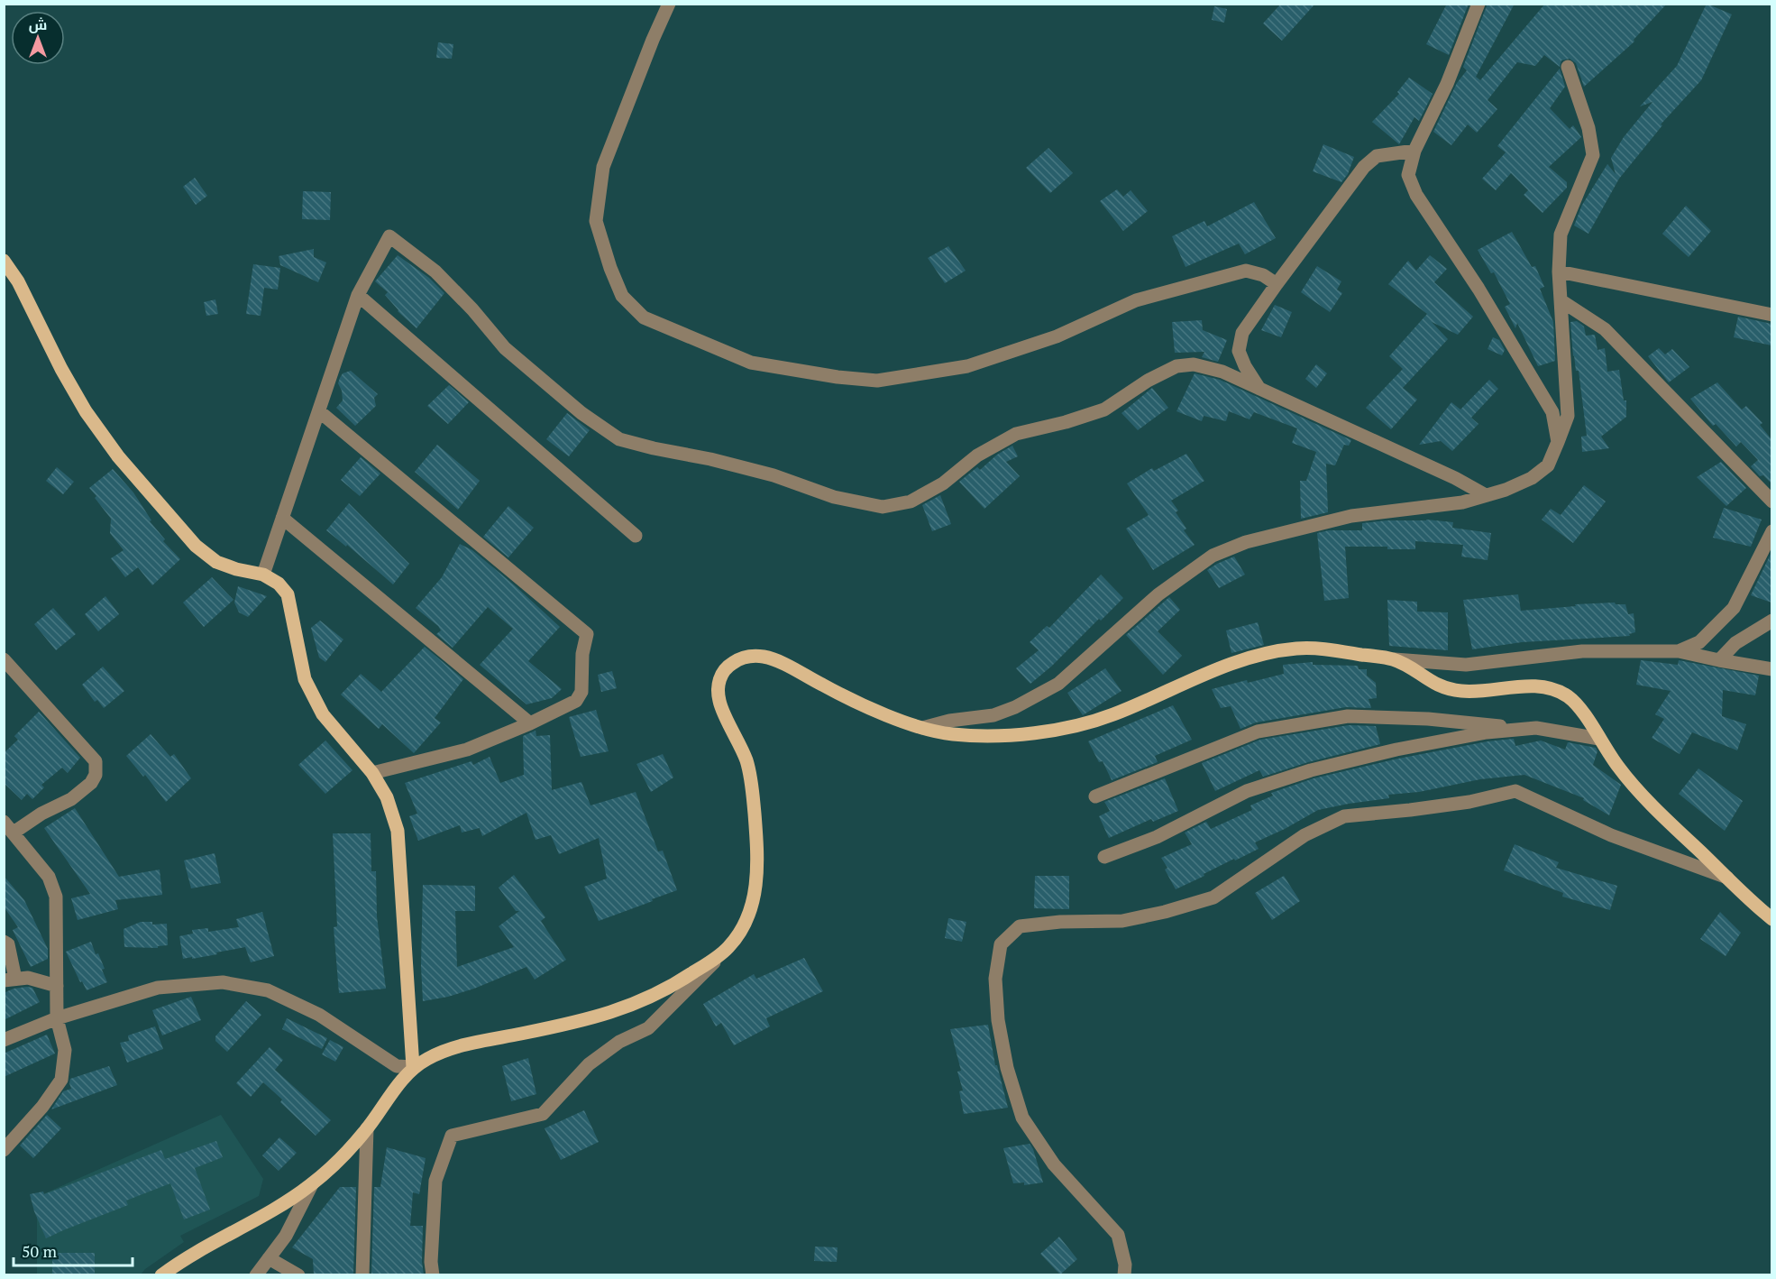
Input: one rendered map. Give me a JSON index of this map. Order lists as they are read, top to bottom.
{
  "scale_bar": "50 m",
  "north": "top"
}
